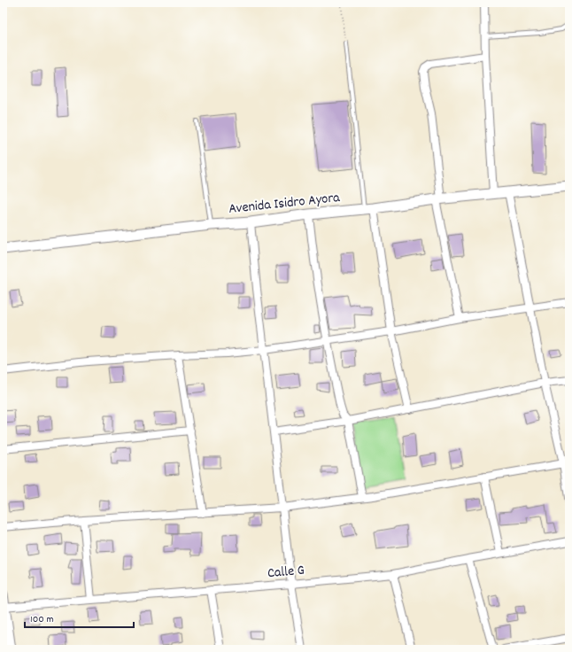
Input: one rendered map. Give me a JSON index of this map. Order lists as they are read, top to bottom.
{
  "streets": {
    "street": ["Avenida Isidro Ayora", "Calle G"]
  },
  "scale_bar": "100 m"
}
